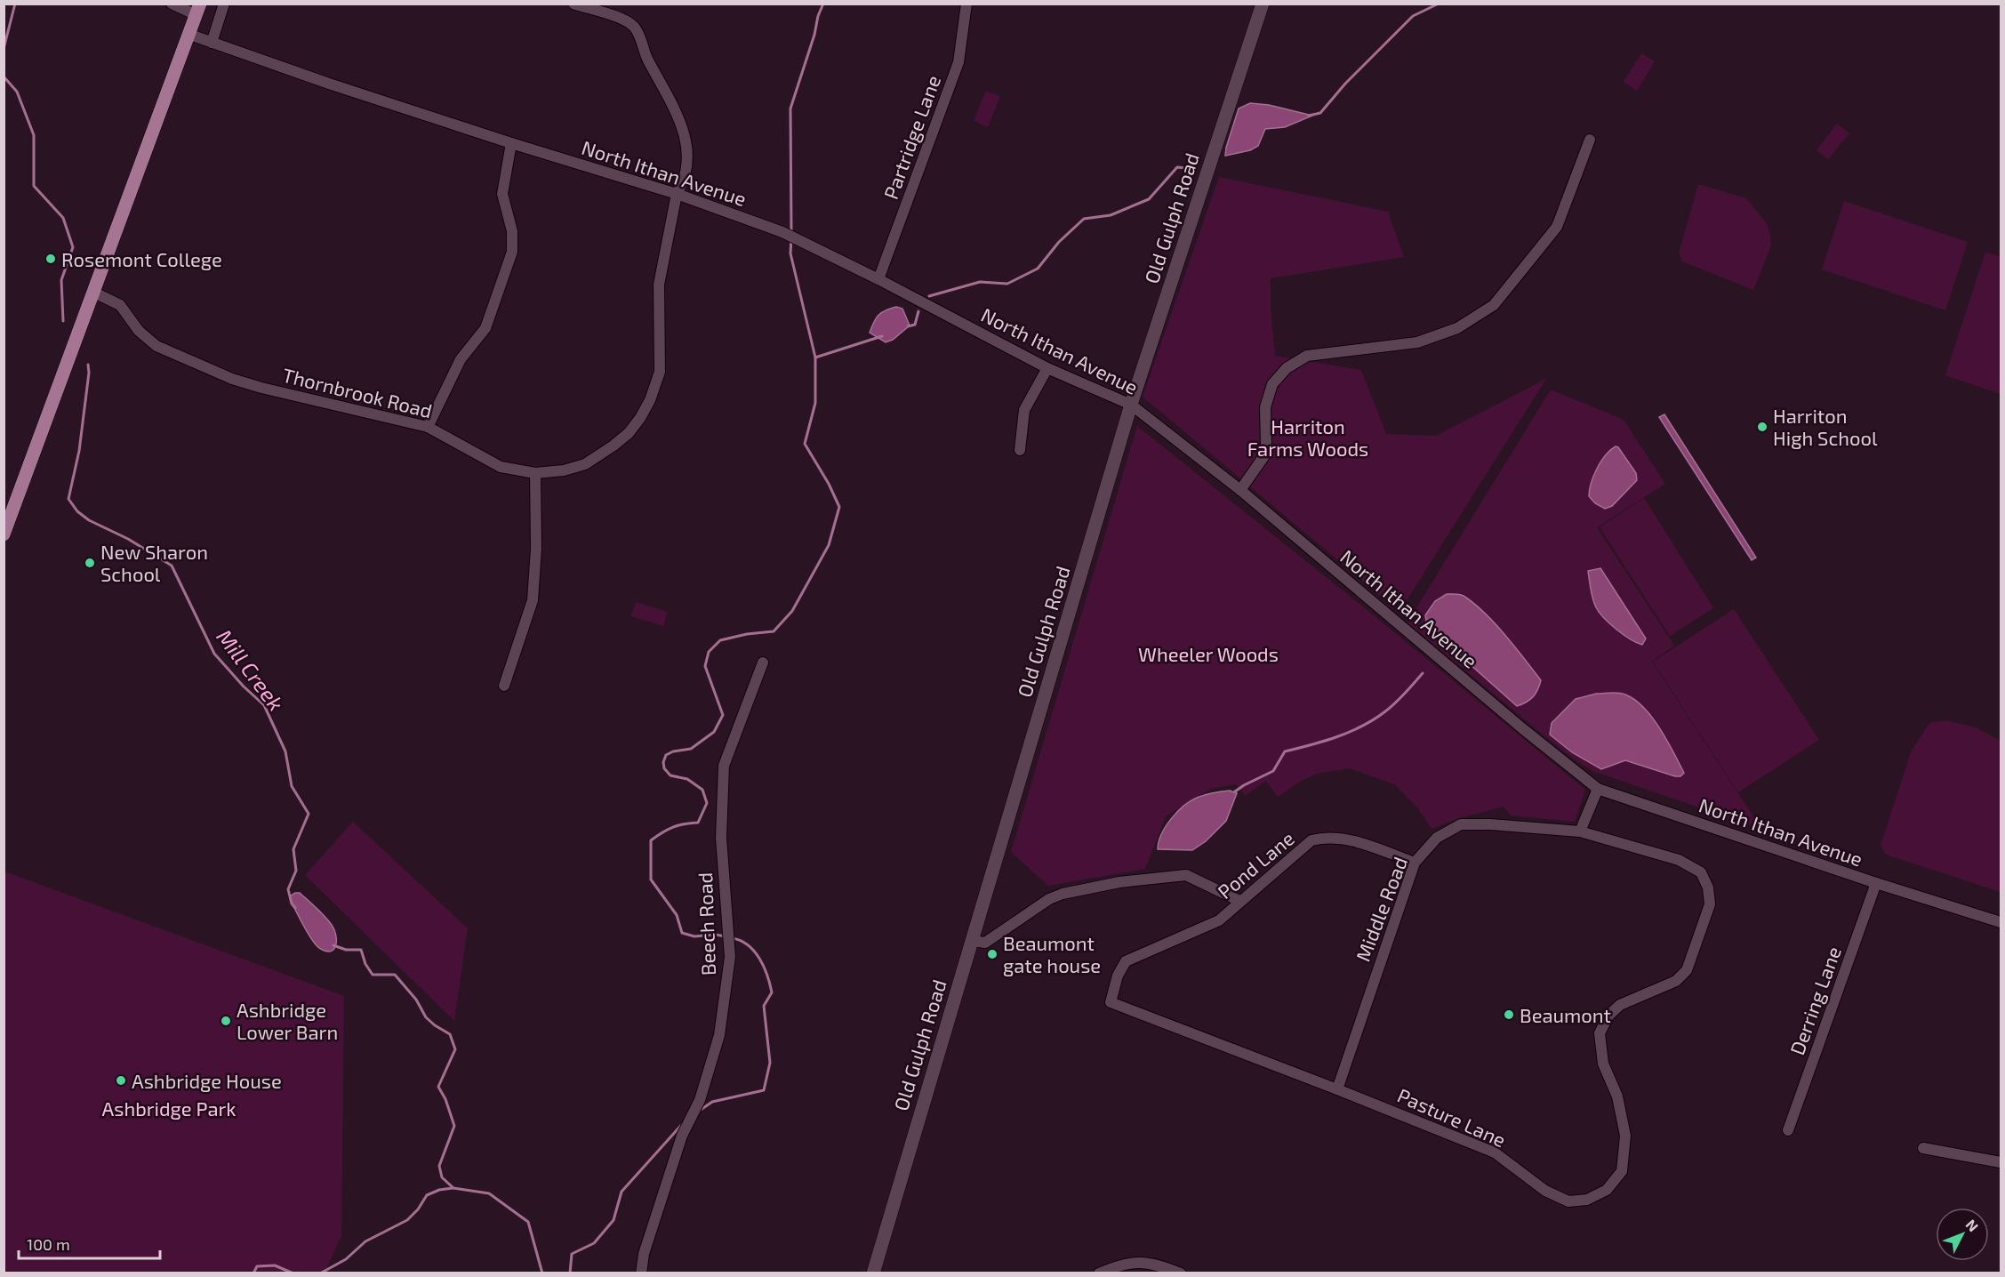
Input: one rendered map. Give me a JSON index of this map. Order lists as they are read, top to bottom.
{
  "streets": {
    "street": [
      "Partridge Lane",
      "North Ithan Avenue",
      "Old Gulph Road",
      "Thornbrook Road",
      "Pond Lane",
      "Middle Road",
      "Beech Road",
      "Derring Lane",
      "Pasture Lane"
    ]
  },
  "crossings": [
    ["Partridge Lane", "North Ithan Avenue"],
    ["North Ithan Avenue", "Old Gulph Road"],
    ["North Ithan Avenue", "Thornbrook Road"],
    ["North Ithan Avenue", "Derring Lane"],
    ["Pond Lane", "Middle Road"],
    ["Pond Lane", "Pasture Lane"],
    ["Middle Road", "Pasture Lane"]
  ],
  "water": ["Mill Creek"],
  "parks": ["Harriton Farms Woods", "Wheeler Woods", "Ashbridge Park"],
  "places": [
    "Rosemont College",
    "Harriton High School",
    "New Sharon School",
    "Beaumont gate house",
    "Beaumont",
    "Ashbridge Lower Barn",
    "Ashbridge House"
  ],
  "scale_bar": "100 m",
  "north": "top right"
}
